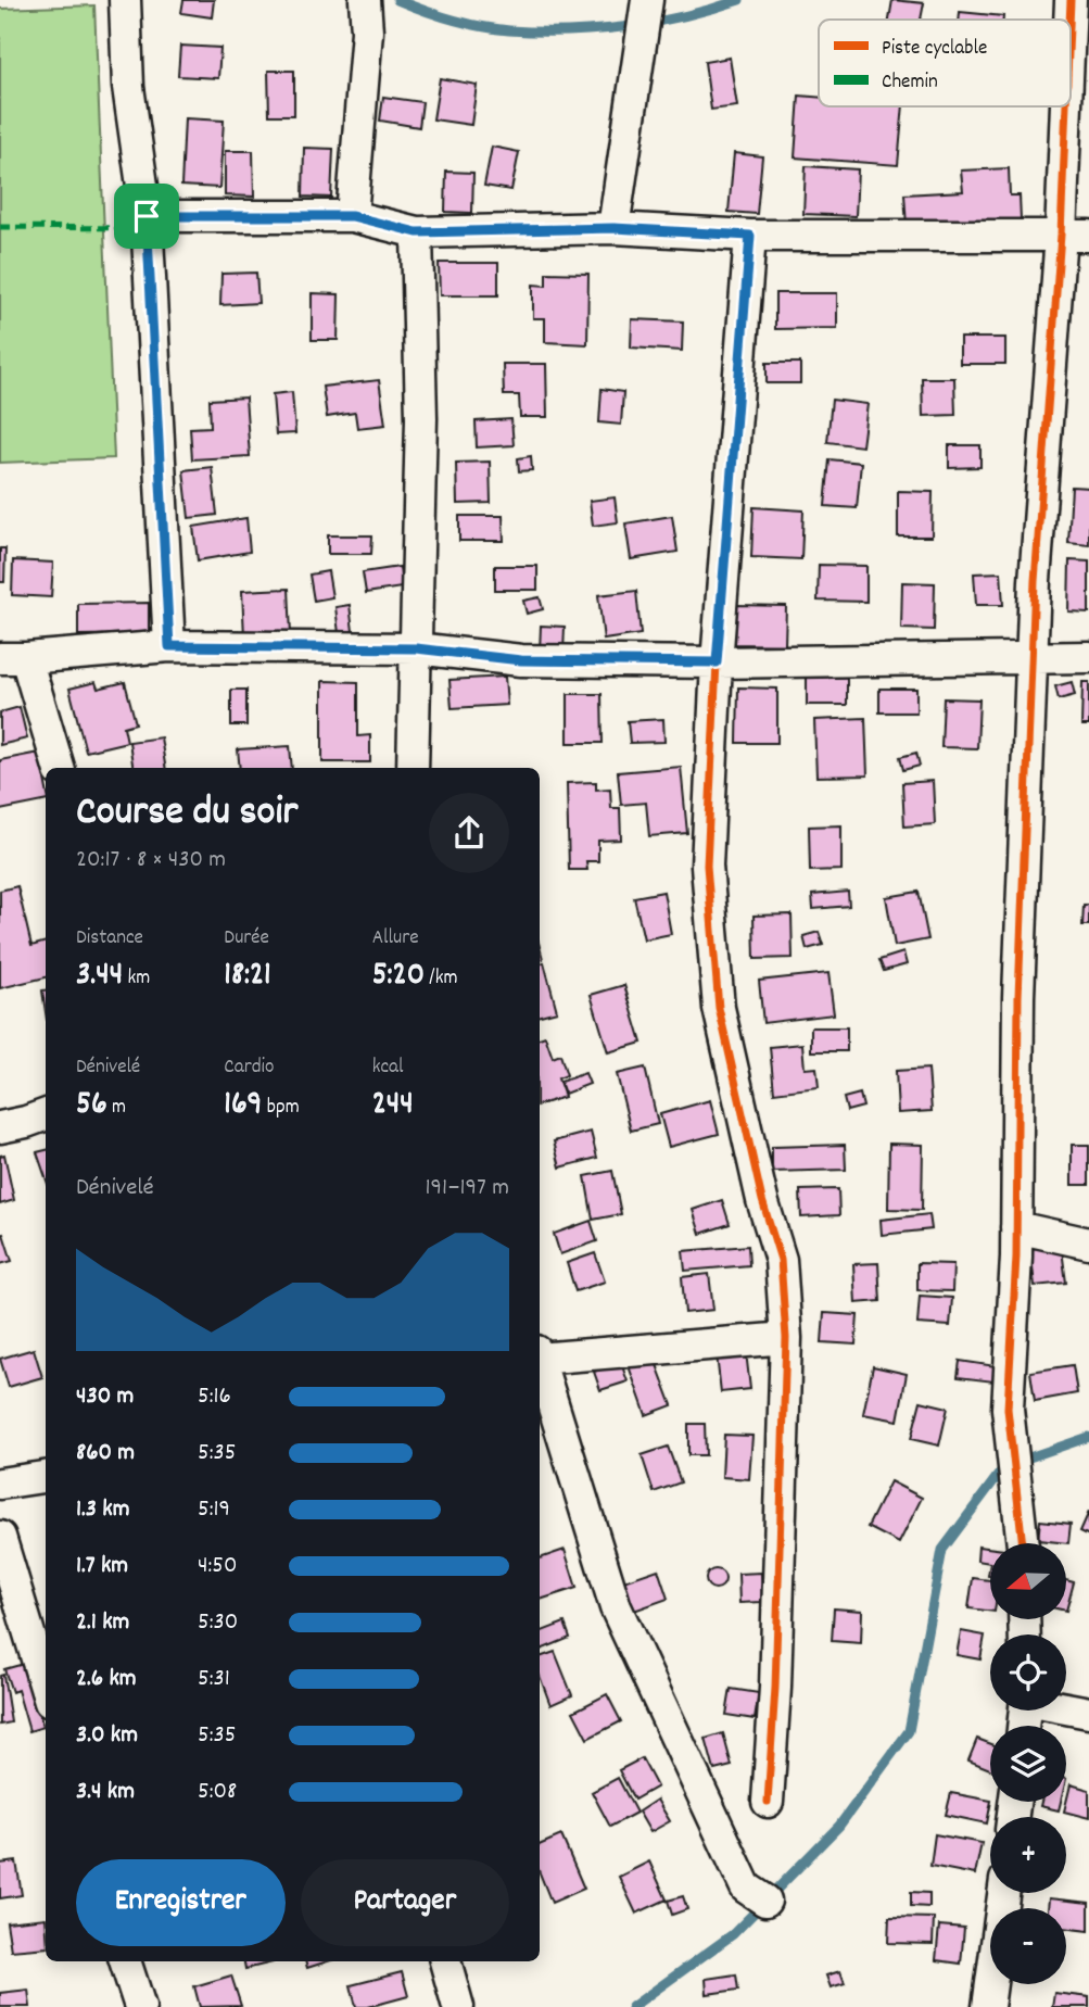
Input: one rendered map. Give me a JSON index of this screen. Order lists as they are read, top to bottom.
{
  "legend": ["Piste cyclable", "Chemin"],
  "north": "left",
  "page": {
    "heading": ["Course du soir", "20:17 · 8 × 430 m"],
    "stats": [
      ["Distance", "3.44 km"],
      ["Durée", "18:21"],
      ["Allure", "5:20 /km"],
      ["Dénivelé", "56 m"],
      ["Cardio", "169 bpm"],
      ["kcal", "244"]
    ],
    "chart": ["Dénivelé", "191–197 m"],
    "list": [
      {
        "name": "430 m",
        "note": "5:16"
      },
      {
        "name": "860 m",
        "note": "5:35"
      },
      {
        "name": "1.3 km",
        "note": "5:19"
      },
      {
        "name": "1.7 km",
        "note": "4:50"
      },
      {
        "name": "2.1 km",
        "note": "5:30"
      },
      {
        "name": "2.6 km",
        "note": "5:31"
      },
      {
        "name": "3.0 km",
        "note": "5:35"
      },
      {
        "name": "3.4 km",
        "note": "5:08"
      }
    ],
    "map_buttons": ["+", "−"],
    "buttons": ["Enregistrer", "Partager"]
  }
}
